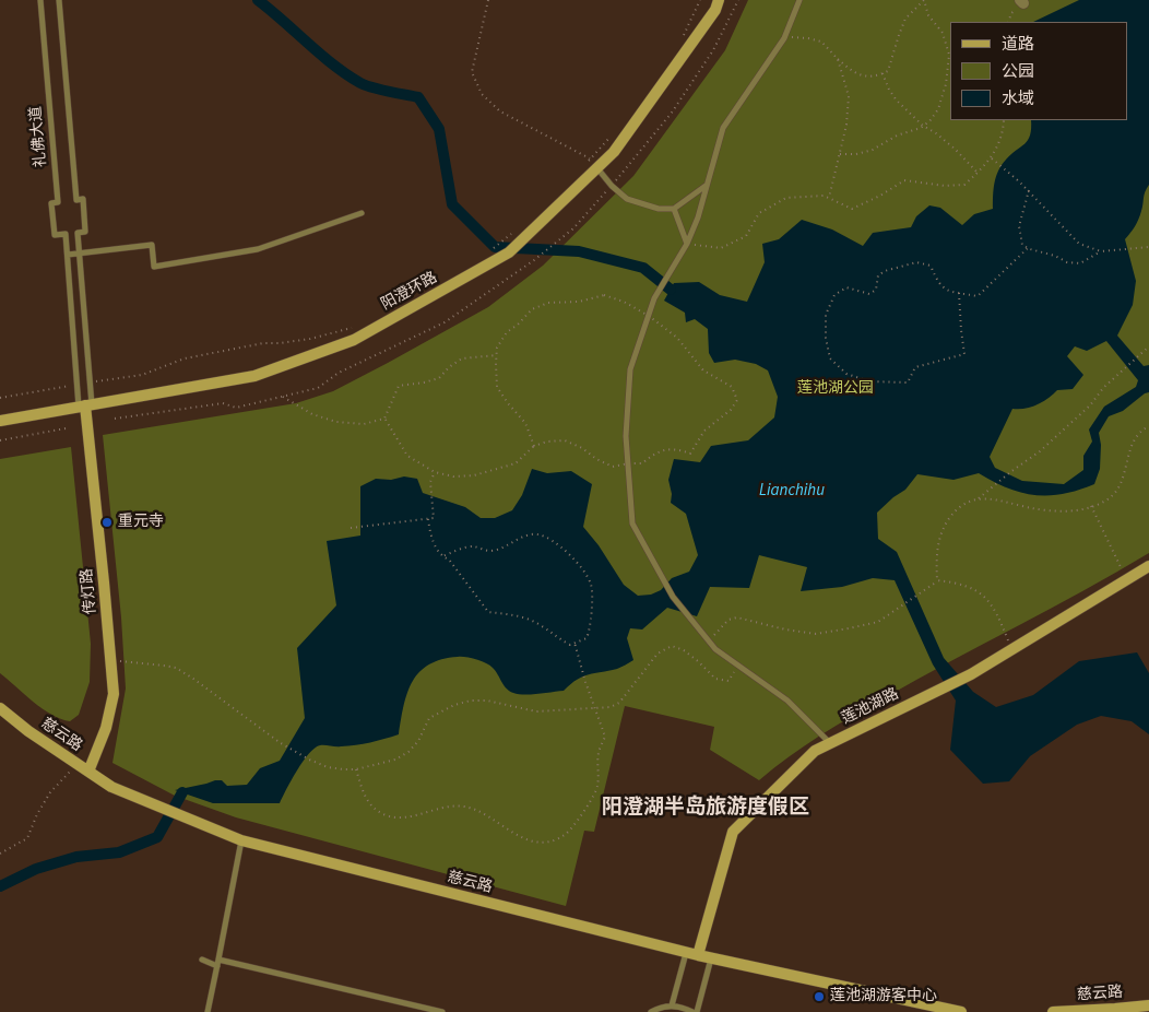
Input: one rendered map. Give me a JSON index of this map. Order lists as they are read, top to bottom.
{
  "streets": {
    "street": [
      "阳澄环路",
      "传灯路",
      "莲池湖路",
      "慈云路"
    ],
    "lane": ["礼佛大道"]
  },
  "crossings": [
    ["阳澄环路", "传灯路"],
    ["传灯路", "慈云路"],
    ["莲池湖路", "慈云路"]
  ],
  "districts": ["阳澄湖半岛旅游度假区"],
  "water": ["Lianchihu"],
  "parks": ["莲池湖公园"],
  "places": ["重元寺", "莲池湖游客中心"],
  "legend": ["道路", "公园", "水域"]
}
